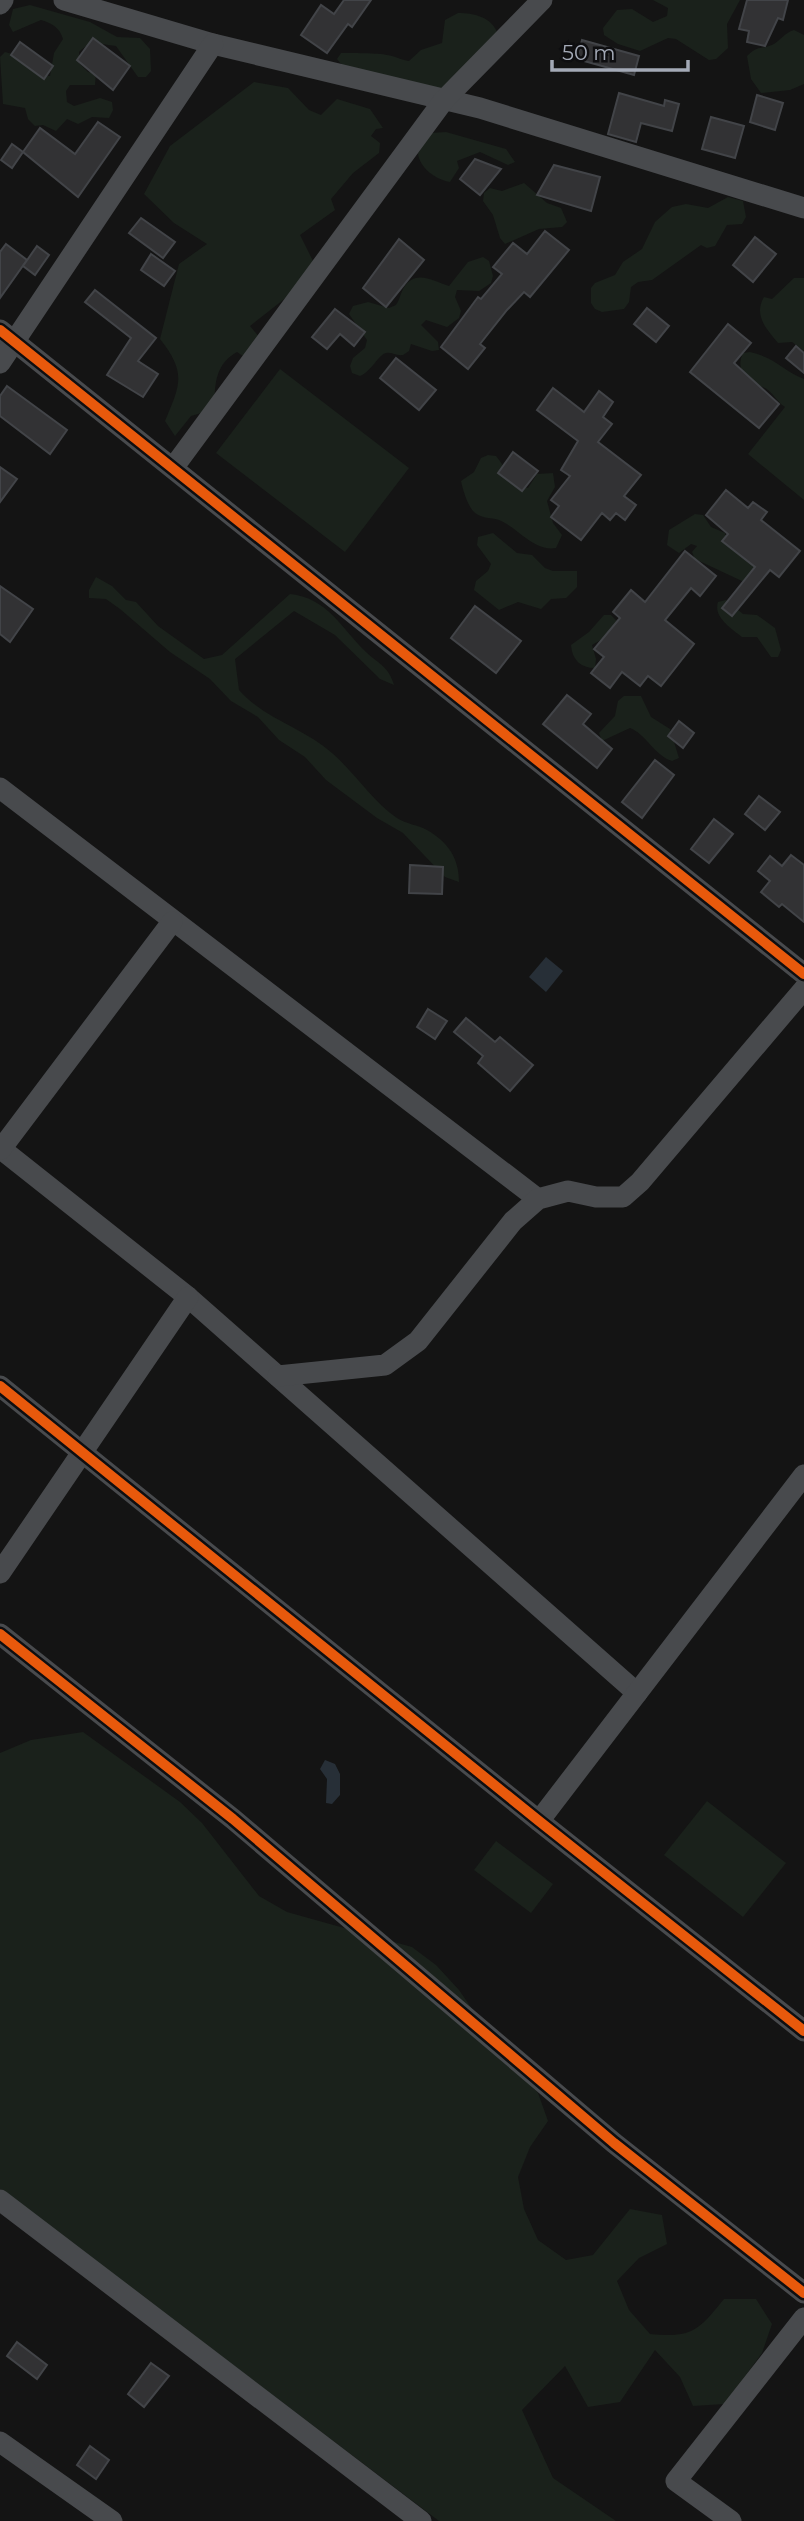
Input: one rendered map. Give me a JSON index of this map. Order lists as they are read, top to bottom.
{
  "scale_bar": "50 m"
}
